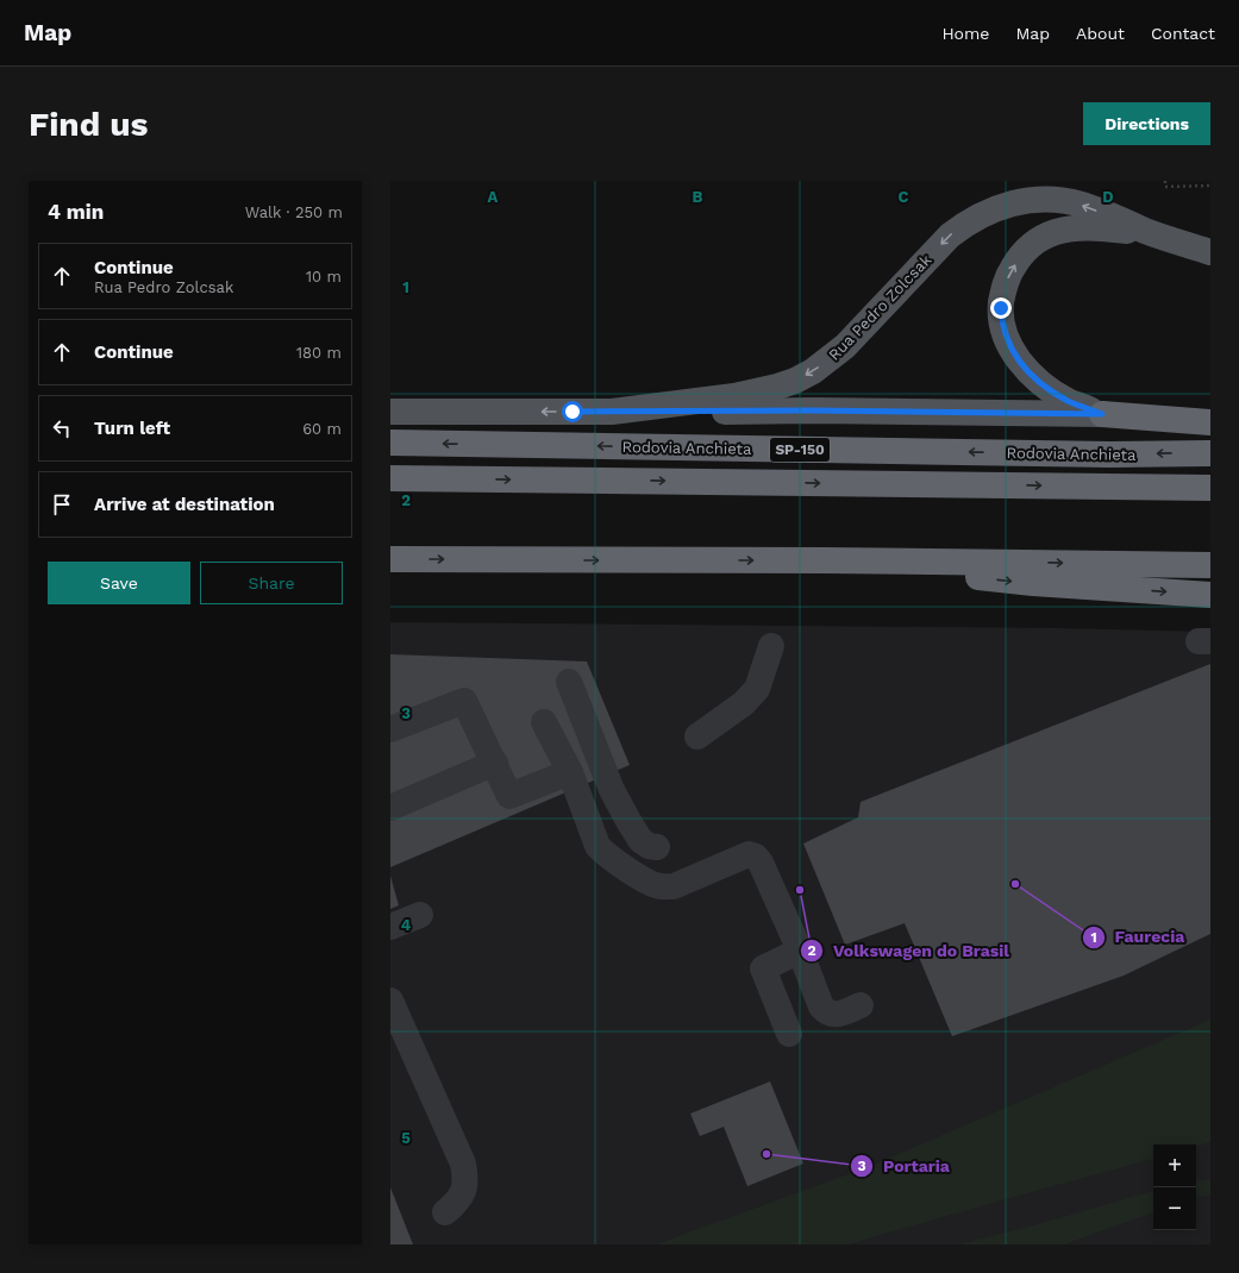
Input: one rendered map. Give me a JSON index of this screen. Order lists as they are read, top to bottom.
{
  "streets": {
    "highway": ["Rodovia Anchieta", "SP-150"],
    "main road": ["Rua Pedro Zolcsak"]
  },
  "places": ["Faurecia", "Volkswagen do Brasil", "Portaria"],
  "page": {
    "header": "Map",
    "nav": [
      "Home",
      "Map",
      "About",
      "Contact"
    ],
    "buttons": [
      "Directions",
      ["Save", "Share"]
    ],
    "title": "Find us",
    "heading": ["4 min", "Walk · 250 m"],
    "list": [
      ["Continue", "Rua Pedro Zolcsak", "10 m"],
      ["Continue", "180 m"],
      ["Turn left", "60 m"],
      "Arrive at destination"
    ],
    "map_buttons": ["+", "−"]
  },
  "grid": {
    "columns": [
      "A",
      "B",
      "C",
      "D"
    ],
    "rows": [
      "1",
      "2",
      "3",
      "4",
      "5"
    ]
  }
}
